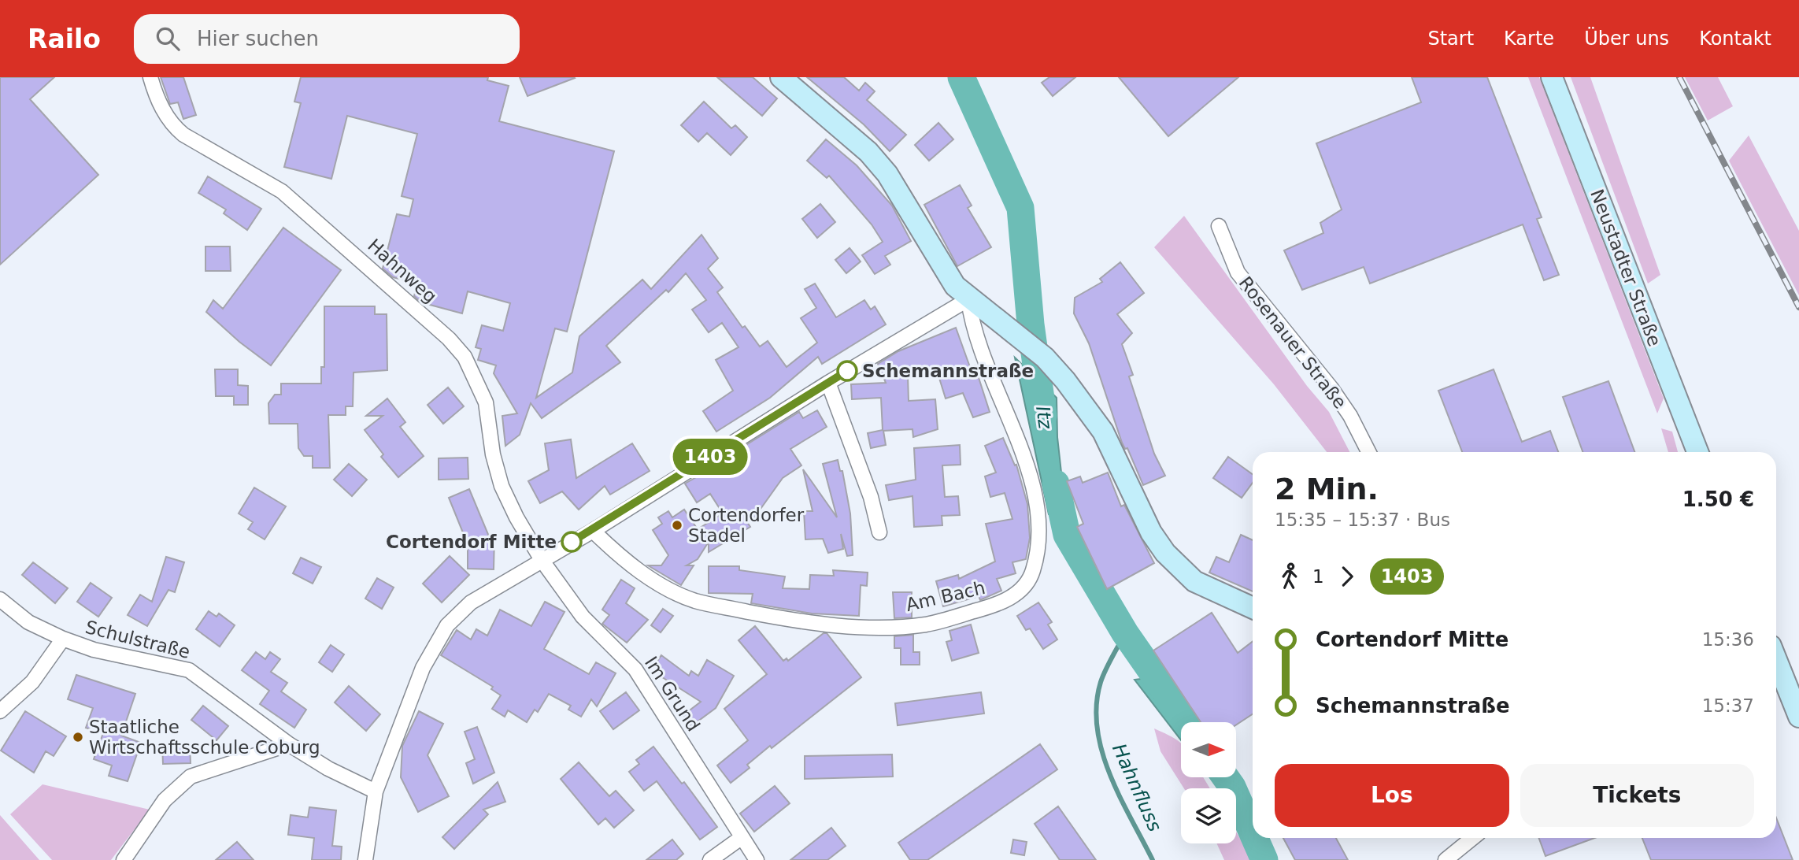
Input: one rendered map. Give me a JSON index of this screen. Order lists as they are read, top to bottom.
{
  "streets": {
    "street": [
      "Neustadter Straße",
      "Hahnweg",
      "Rosenauer Straße",
      "Am Bach",
      "Schulstraße",
      "Im Grund"
    ]
  },
  "crossings": [
    ["Hahnweg", "Im Grund"]
  ],
  "water": ["Itz", "Hahnfluss"],
  "places": [
    "Schemannstraße",
    "Cortendorfer Stadel",
    "Cortendorf Mitte",
    "Staatliche Wirtschaftsschule Coburg"
  ],
  "lines": ["bus line 1403"],
  "north": "right",
  "page": {
    "header": "Railo",
    "search": "Hier suchen",
    "nav": [
      "Start",
      "Karte",
      "Über uns",
      "Kontakt"
    ],
    "on_map": "1403",
    "heading": ["2 Min.", "15:35 – 15:37 · Bus", "1.50 €"],
    "legs": ["1", "1403"],
    "list": [
      {
        "name": "Cortendorf Mitte",
        "value": "15:36"
      },
      {
        "name": "Schemannstraße",
        "value": "15:37"
      }
    ],
    "buttons": ["Los", "Tickets"]
  }
}
